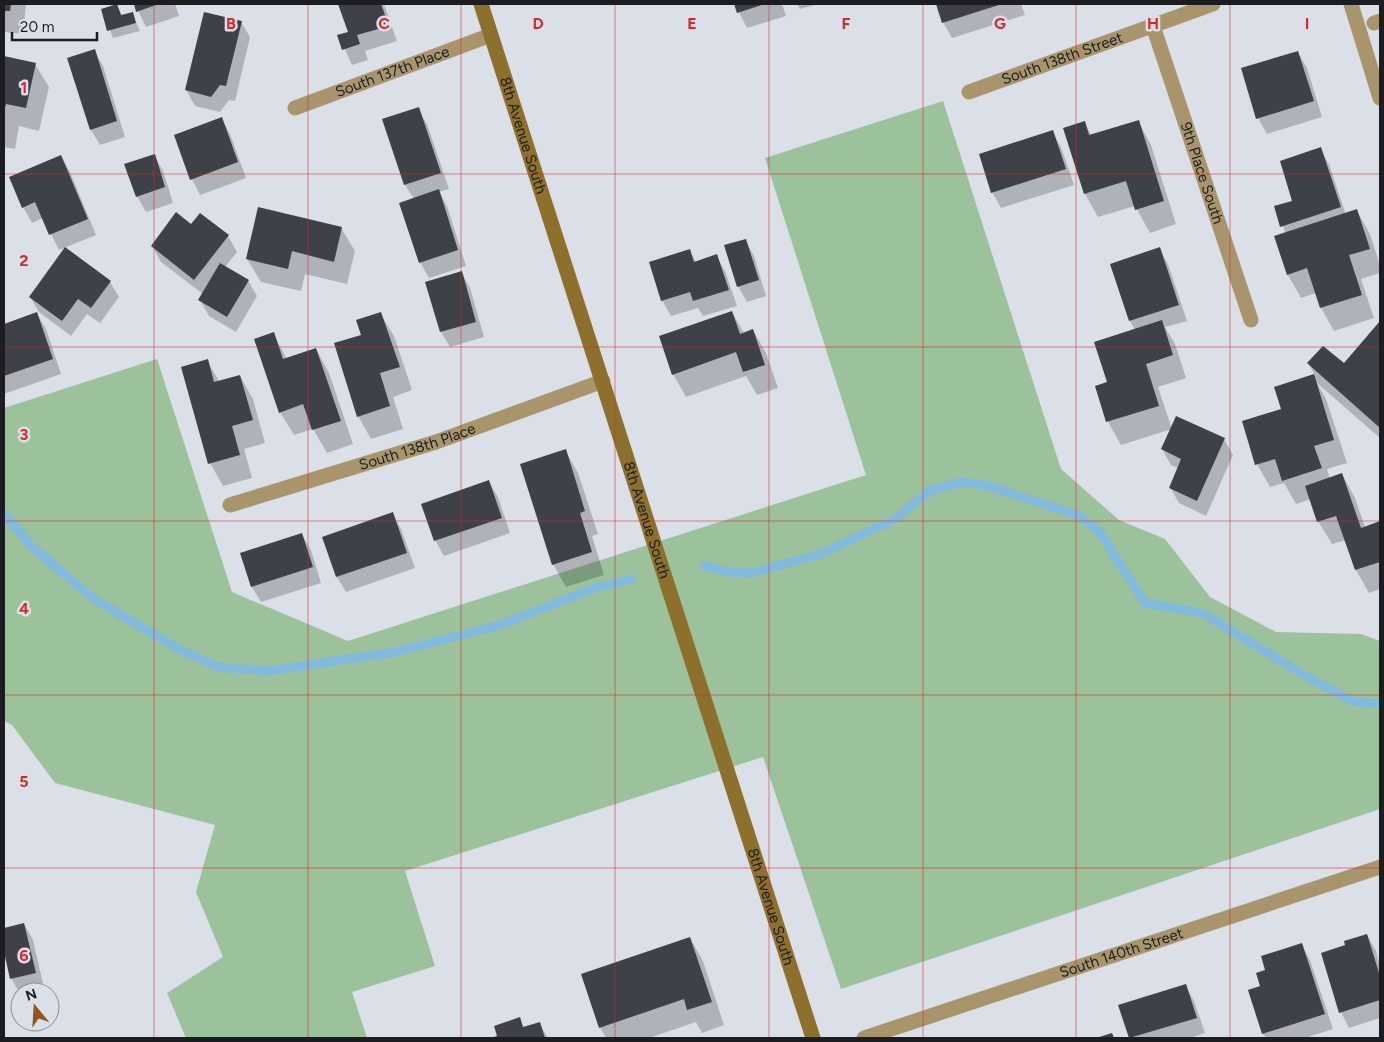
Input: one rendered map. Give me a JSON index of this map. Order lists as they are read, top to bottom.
{
  "streets": {
    "street": [
      "South 138th Street",
      "South 137th Place",
      "8th Avenue South",
      "9th Place South",
      "South 138th Place",
      "South 140th Street"
    ]
  },
  "crossings": [
    ["South 138th Street", "9th Place South"],
    ["South 137th Place", "8th Avenue South"],
    ["8th Avenue South", "South 138th Place"]
  ],
  "scale_bar": "20 m",
  "north": "top",
  "grid": {
    "columns": [
      "B",
      "C",
      "D",
      "E",
      "F",
      "G",
      "H",
      "I"
    ],
    "rows": [
      "1",
      "2",
      "3",
      "4",
      "5",
      "6"
    ]
  }
}
